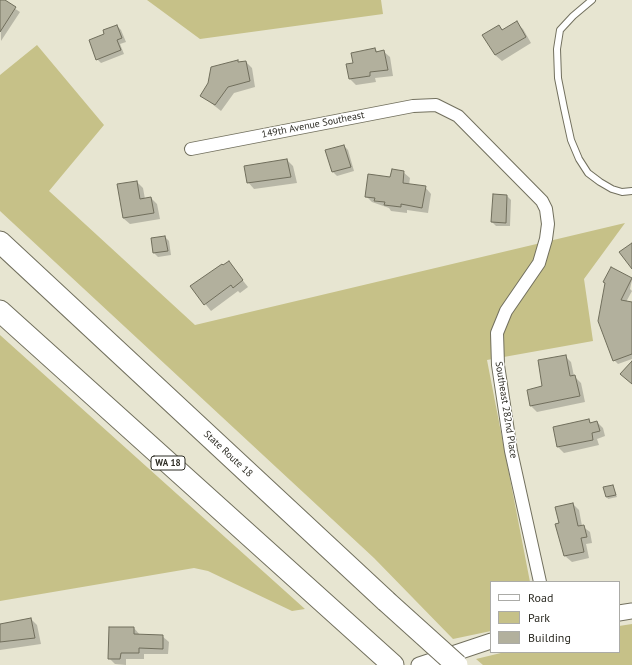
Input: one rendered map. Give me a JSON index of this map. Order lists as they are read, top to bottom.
{
  "streets": {
    "highway": ["State Route 18", "WA 18"],
    "street": ["149th Avenue Southeast", "Southeast 282nd Place"]
  },
  "crossings": [
    ["149th Avenue Southeast", "Southeast 282nd Place"]
  ],
  "legend": ["Road", "Park", "Building"]
}
